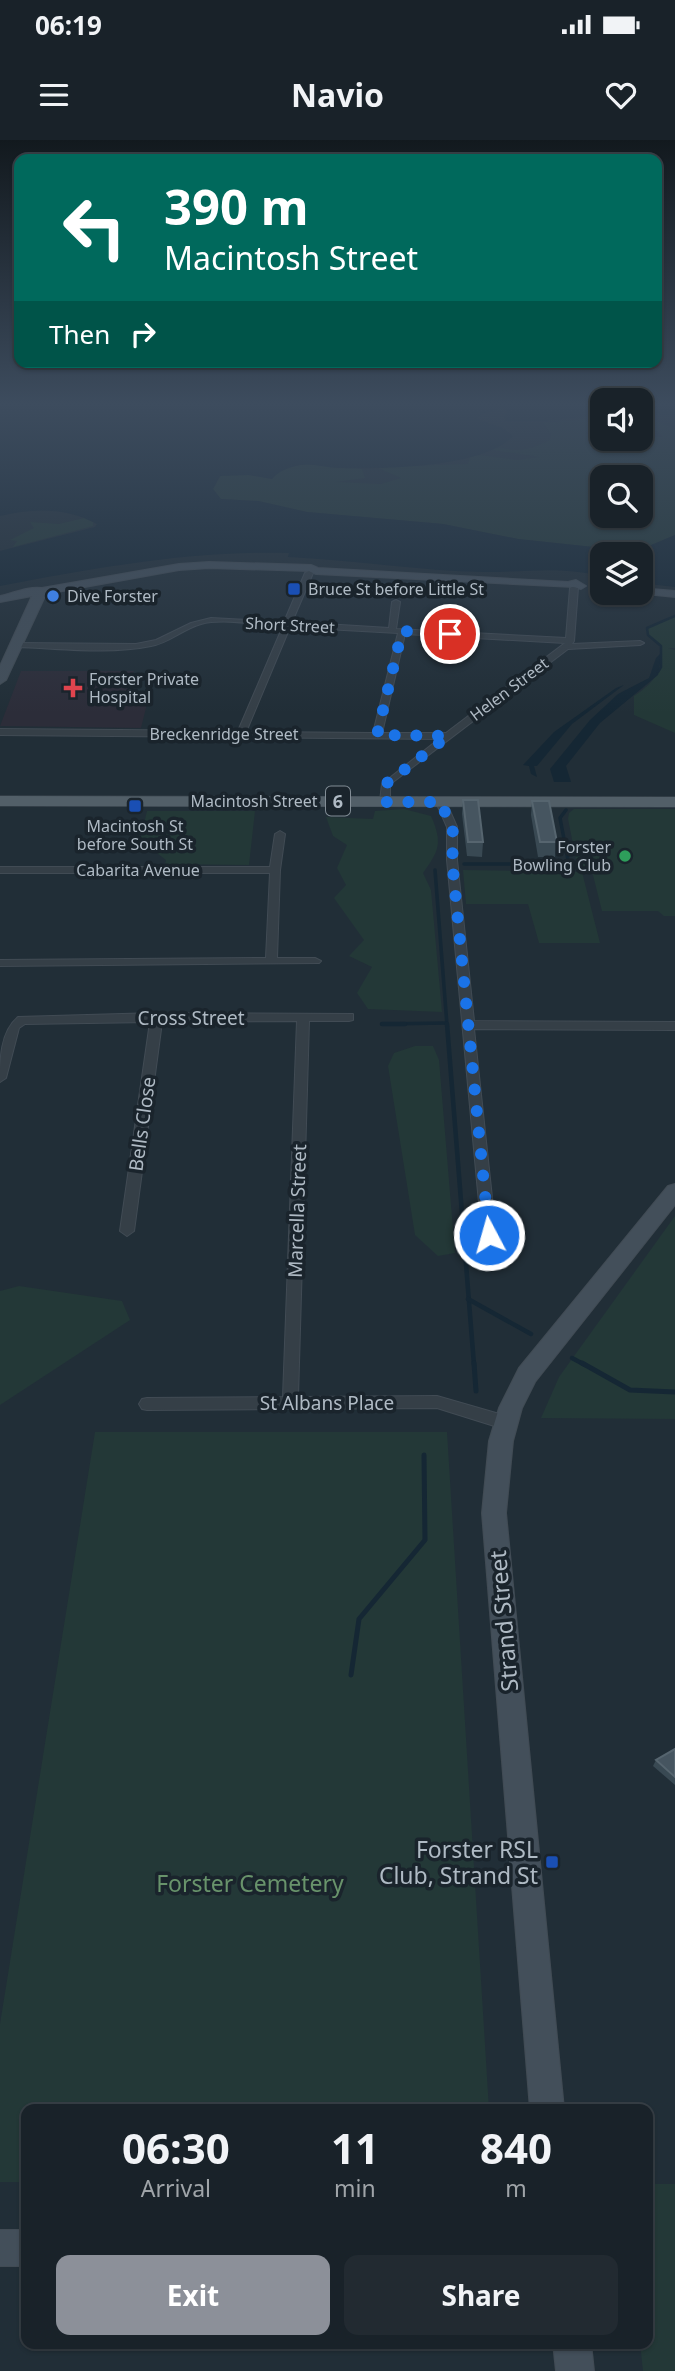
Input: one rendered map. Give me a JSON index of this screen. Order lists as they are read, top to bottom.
{
  "streets": {
    "main road": ["Macintosh Street", "6"],
    "street": [
      "Short Street",
      "Helen Street",
      "Breckenridge Street",
      "Cabarita Avenue",
      "Cross Street",
      "Bells Close",
      "Marcella Street",
      "St Albans Place",
      "Strand Street"
    ]
  },
  "crossings": [
    ["Short Street", "Helen Street"],
    ["Helen Street", "Breckenridge Street"],
    ["Helen Street", "Macintosh Street"],
    ["Cross Street", "Bells Close"],
    ["Cross Street", "Marcella Street"],
    ["Marcella Street", "St Albans Place"],
    ["St Albans Place", "Strand Street"]
  ],
  "parks": ["Forster Cemetery"],
  "places": {
    "transit": ["Bruce St before Little St", "Macintosh St before South St", "Forster RSL Club, Strand St"],
    "other": ["Dive Forster", "Forster Bowling Club"],
    "health": ["Forster Private Hospital"]
  },
  "page": {
    "status": "06:19",
    "header": "Navio",
    "turn": ["390 m", "Macintosh Street"],
    "then": "Then",
    "eta": [
      "06:30",
      "Arrival",
      "11",
      "min",
      "840",
      "m"
    ],
    "buttons": ["Exit", "Share"]
  }
}
